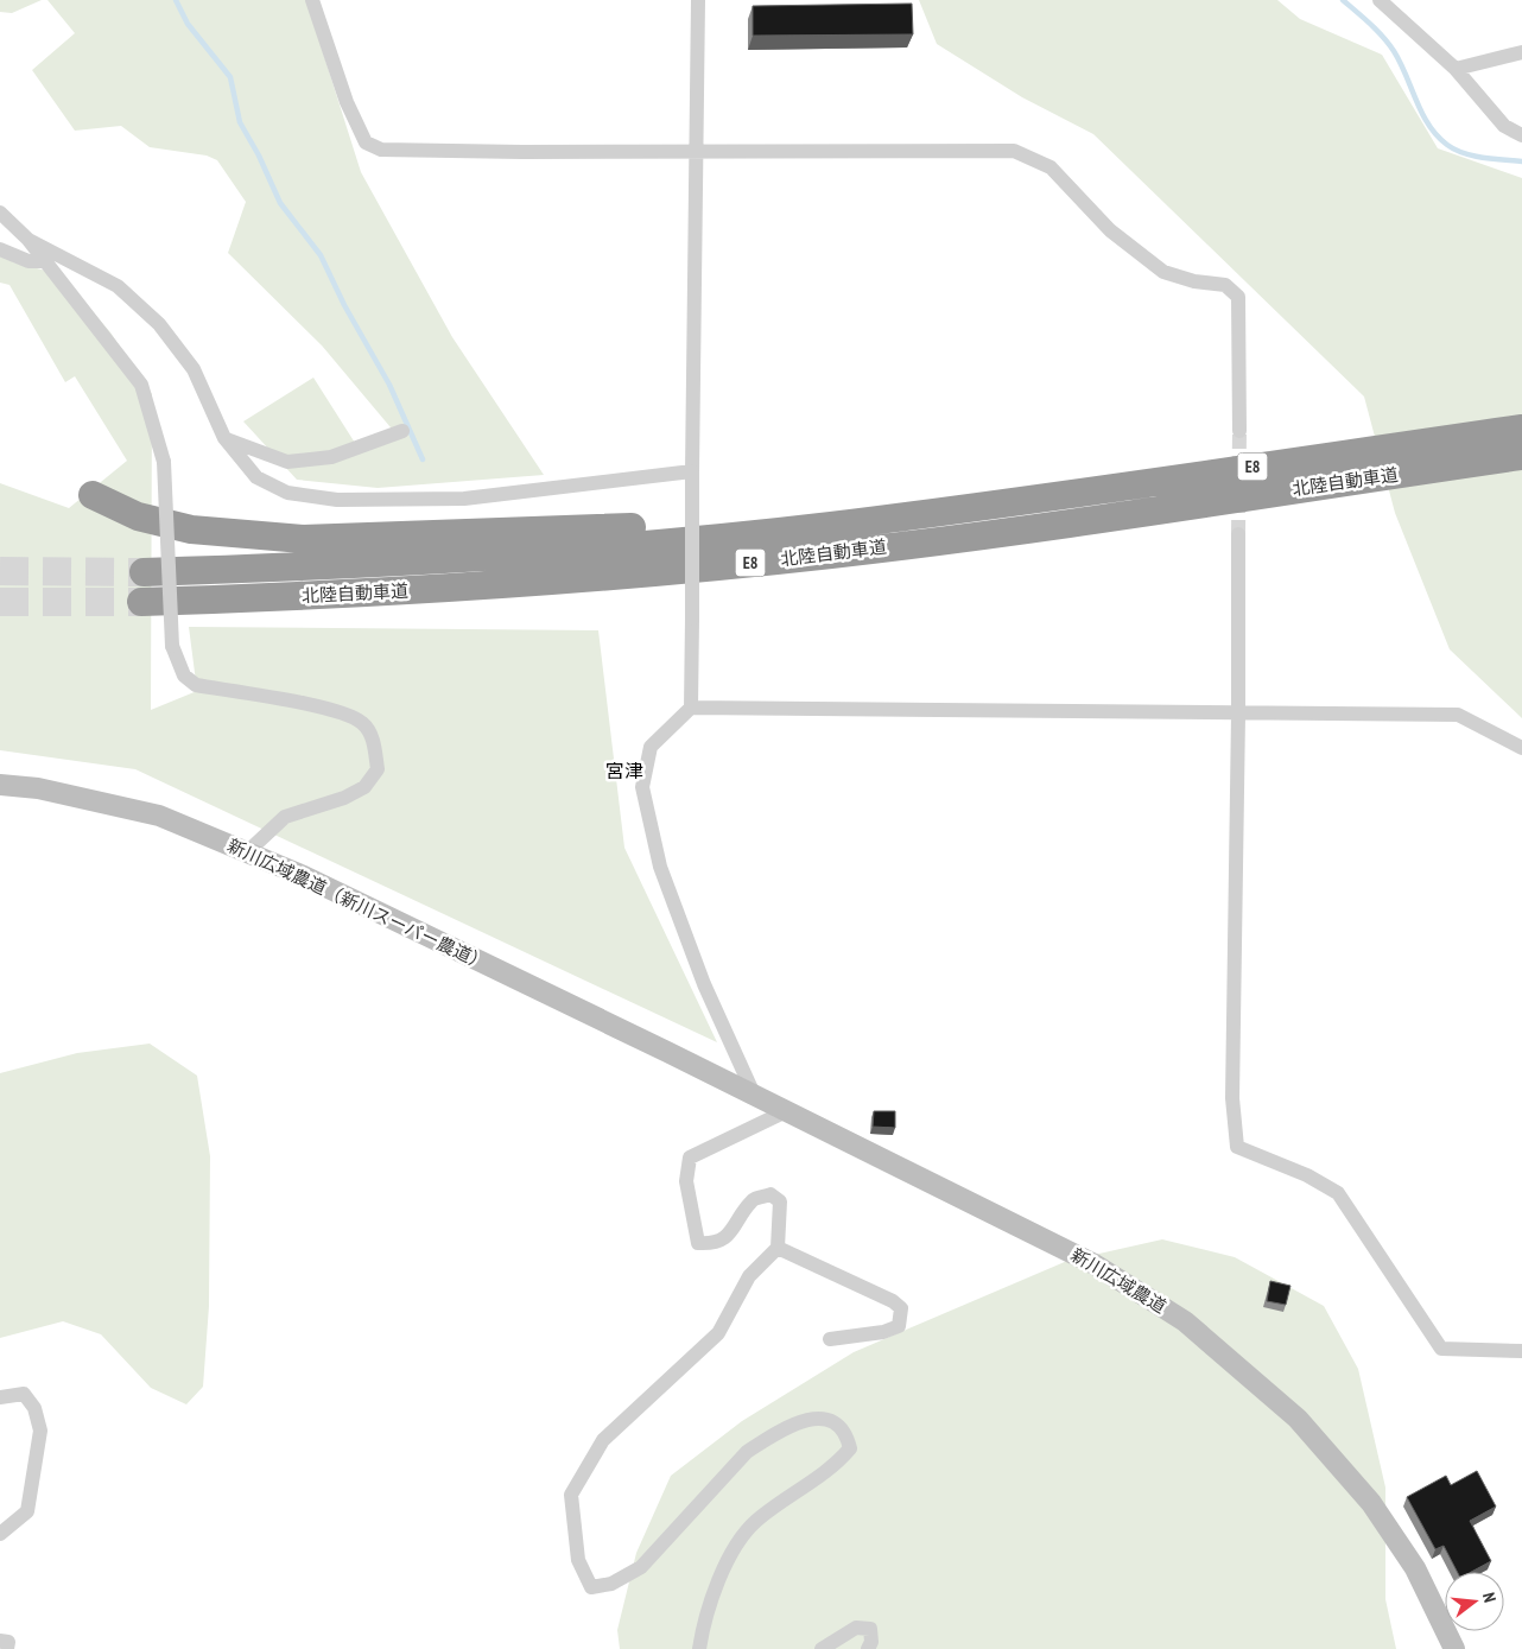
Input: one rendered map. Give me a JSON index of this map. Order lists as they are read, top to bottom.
{
  "streets": {
    "highway": ["E8", "北陸自動車道"],
    "street": ["新川広域農道（新川スーパー農道）", "新川広域農道"]
  },
  "crossings": [
    ["新川広域農道（新川スーパー農道）", "新川広域農道"]
  ],
  "districts": ["宮津"],
  "north": "right"
}
